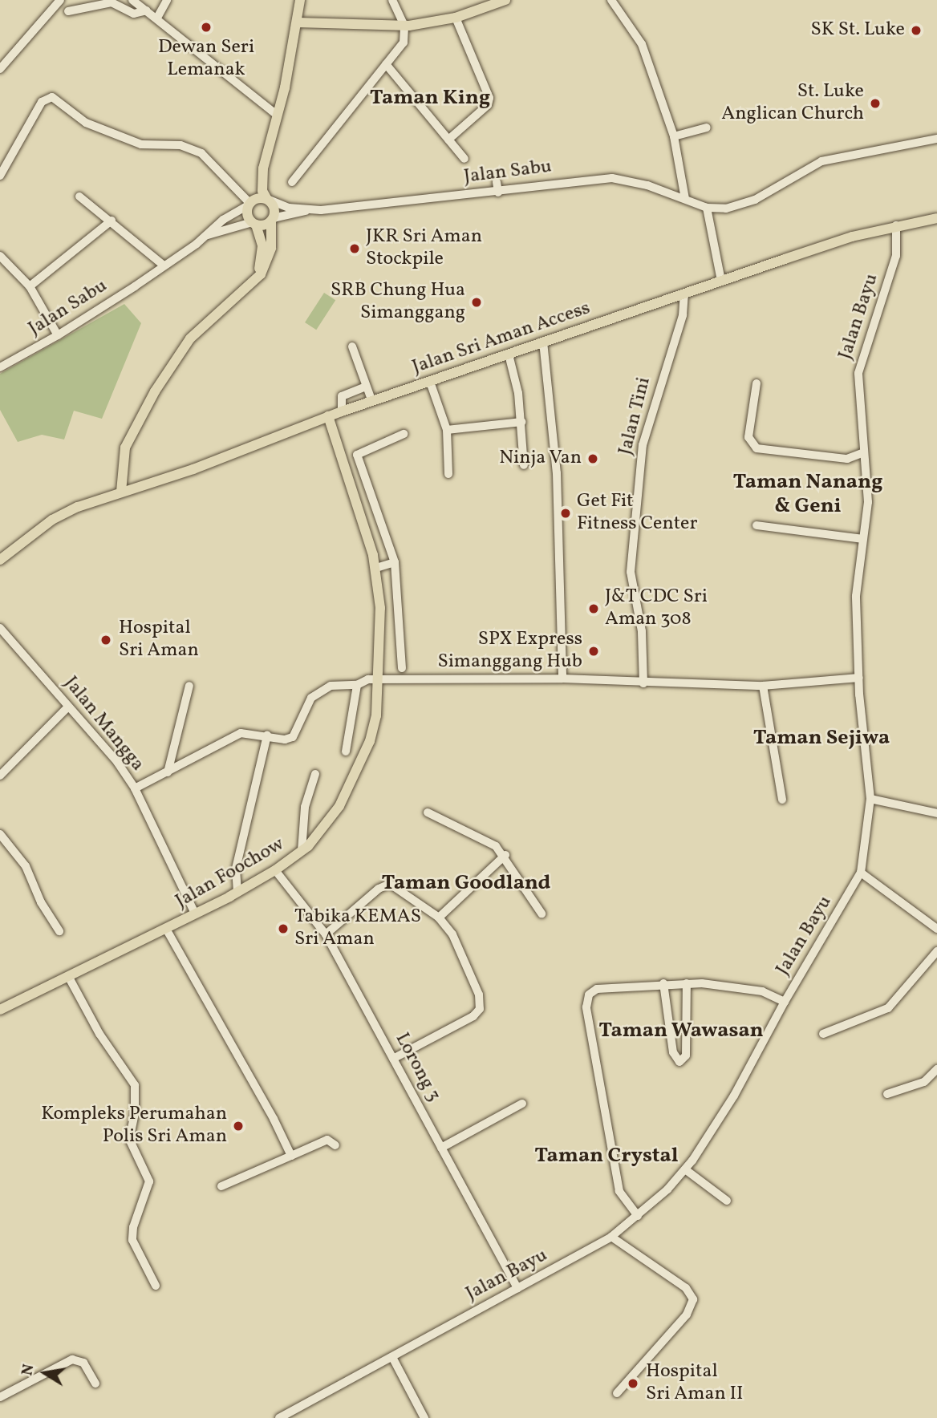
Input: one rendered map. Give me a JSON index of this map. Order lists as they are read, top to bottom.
{
  "streets": {
    "main road": ["Jalan Sri Aman Access", "Jalan Foochow"],
    "street": [
      "Jalan Sabu",
      "Jalan Bayu",
      "Jalan Tini",
      "Jalan Mangga",
      "Lorong 3"
    ]
  },
  "crossings": [
    ["Jalan Bayu", "Jalan Sri Aman Access"],
    ["Jalan Bayu", "Lorong 3"],
    ["Jalan Sri Aman Access", "Jalan Tini"],
    ["Jalan Sri Aman Access", "Jalan Foochow"],
    ["Jalan Mangga", "Jalan Foochow"],
    ["Jalan Foochow", "Lorong 3"]
  ],
  "districts": [
    "Taman King",
    "Taman Nanang & Geni",
    "Taman Sejiwa",
    "Taman Goodland",
    "Taman Wawasan",
    "Taman Crystal"
  ],
  "places": [
    "Dewan Seri Lemanak",
    "SK St. Luke",
    "St. Luke Anglican Church",
    "JKR Sri Aman Stockpile",
    "SRB Chung Hua Simanggang",
    "Ninja Van",
    "Get Fit Fitness Center",
    "J&T CDC Sri Aman 308",
    "Hospital Sri Aman",
    "SPX Express Simanggang Hub",
    "Tabika KEMAS Sri Aman",
    "Kompleks Perumahan Polis Sri Aman",
    "Hospital Sri Aman II"
  ],
  "north": "left"
}
